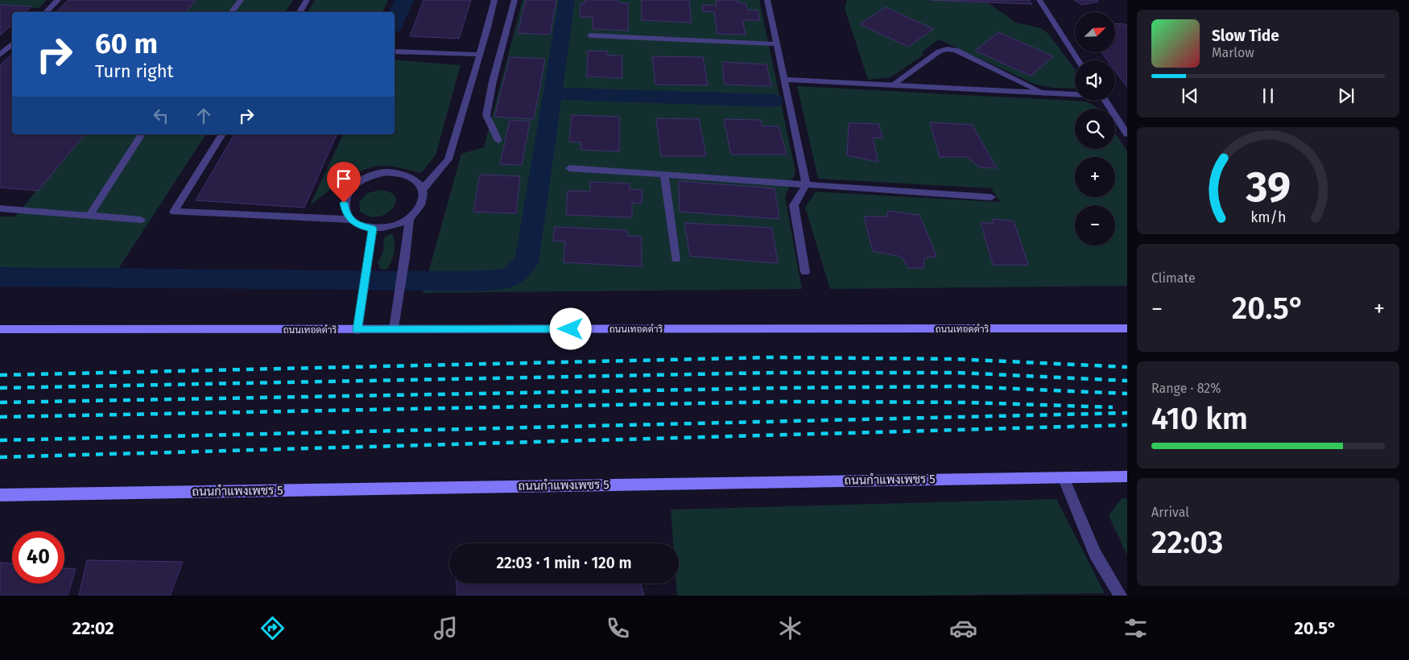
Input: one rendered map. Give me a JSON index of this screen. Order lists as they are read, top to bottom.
{
  "streets": {
    "street": ["ถนนเทอดดำริ", "ถนนกำแพงเพชร 5"]
  },
  "north": "top right",
  "page": {
    "map_buttons": ["+", "−"],
    "turn": ["60 m", "Turn right"],
    "song": ["Slow Tide", "Marlow"],
    "tile": [
      "Climate",
      ["Range · 82%", "410 km"],
      ["Arrival", "22:03"]
    ],
    "heat": ["−", "20.5°", "+"],
    "limit": "40",
    "trip": "22:03 · 1 min · 120 m",
    "tabs": ["22:02", "20.5°"],
    "gauge": ["39", "km/h"]
  }
}
